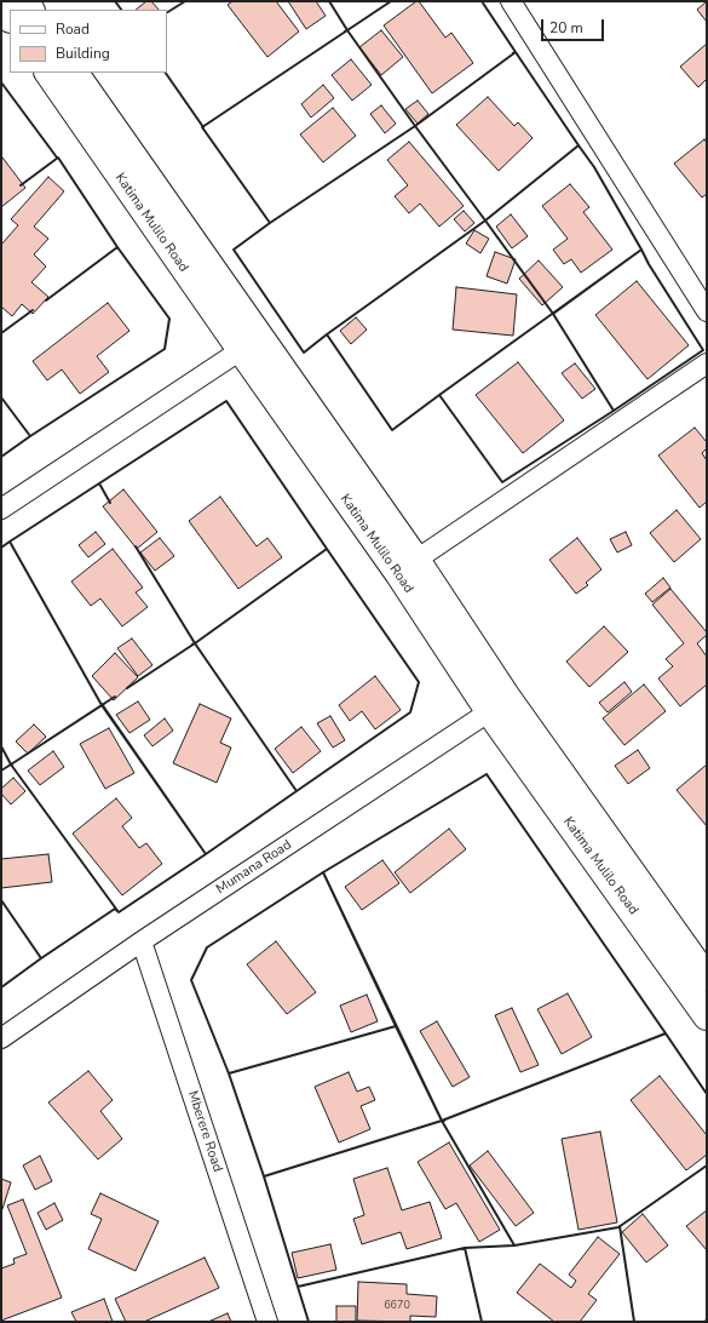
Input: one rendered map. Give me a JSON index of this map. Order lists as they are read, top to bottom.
{
  "streets": {
    "main road": ["Katima Mulilo Road"],
    "street": ["Mumana Road", "Mberere Road"]
  },
  "crossings": [
    ["Katima Mulilo Road", "Mumana Road"],
    ["Mumana Road", "Mberere Road"]
  ],
  "house_numbers": ["6670"],
  "legend": ["Road", "Building"],
  "scale_bar": "20 m"
}
